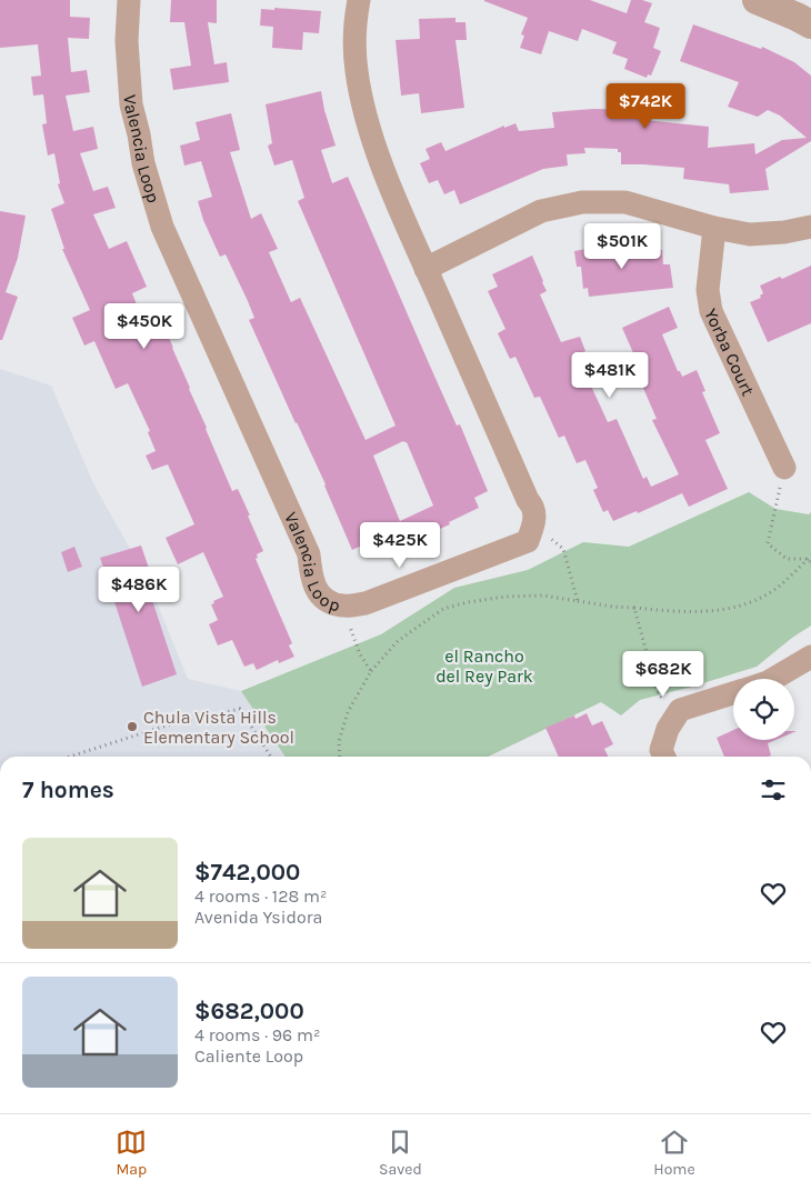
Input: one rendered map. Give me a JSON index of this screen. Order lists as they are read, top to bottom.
{
  "streets": {
    "street": ["Valencia Loop", "Yorba Court"]
  },
  "parks": ["el Rancho del Rey Park"],
  "places": ["Chula Vista Hills Elementary School"],
  "page": {
    "price": [
      "$742K",
      "$501K",
      "$450K",
      "$481K",
      "$425K",
      "$486K",
      "$682K"
    ],
    "heading": "7 homes",
    "list": [
      {
        "name": "$742,000",
        "note": "4 rooms · 128 m² · Avenida Ysidora"
      },
      {
        "name": "$682,000",
        "note": "4 rooms · 96 m² · Caliente Loop"
      }
    ],
    "tabs": ["Map", "Saved", "Home"]
  }
}
